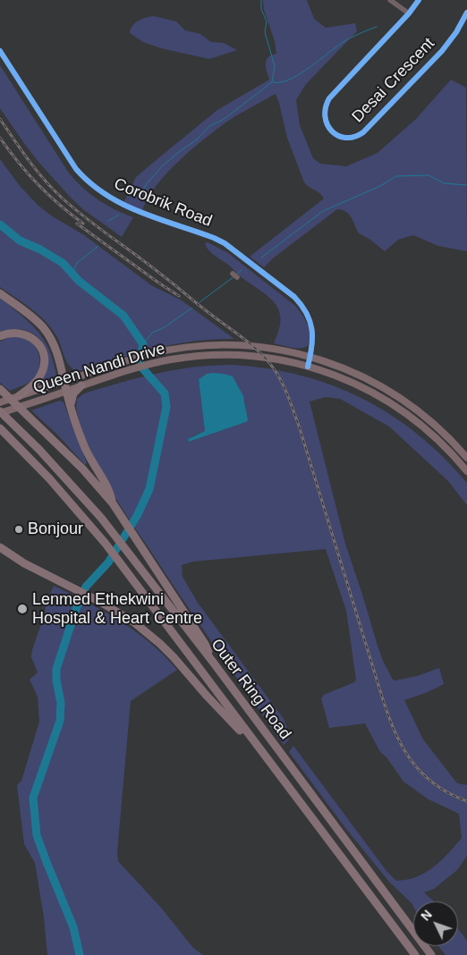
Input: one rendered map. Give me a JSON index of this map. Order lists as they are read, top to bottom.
{
  "streets": {
    "highway": ["Outer Ring Road"],
    "main road": ["Queen Nandi Drive"],
    "street": ["Desai Crescent", "Corobrik Road"]
  },
  "crossings": [
    ["Corobrik Road", "Queen Nandi Drive"],
    ["Queen Nandi Drive", "Outer Ring Road"]
  ],
  "places": ["Bonjour", "Lenmed Ethekwini Hospital & Heart Centre"],
  "north": "top left"
}
